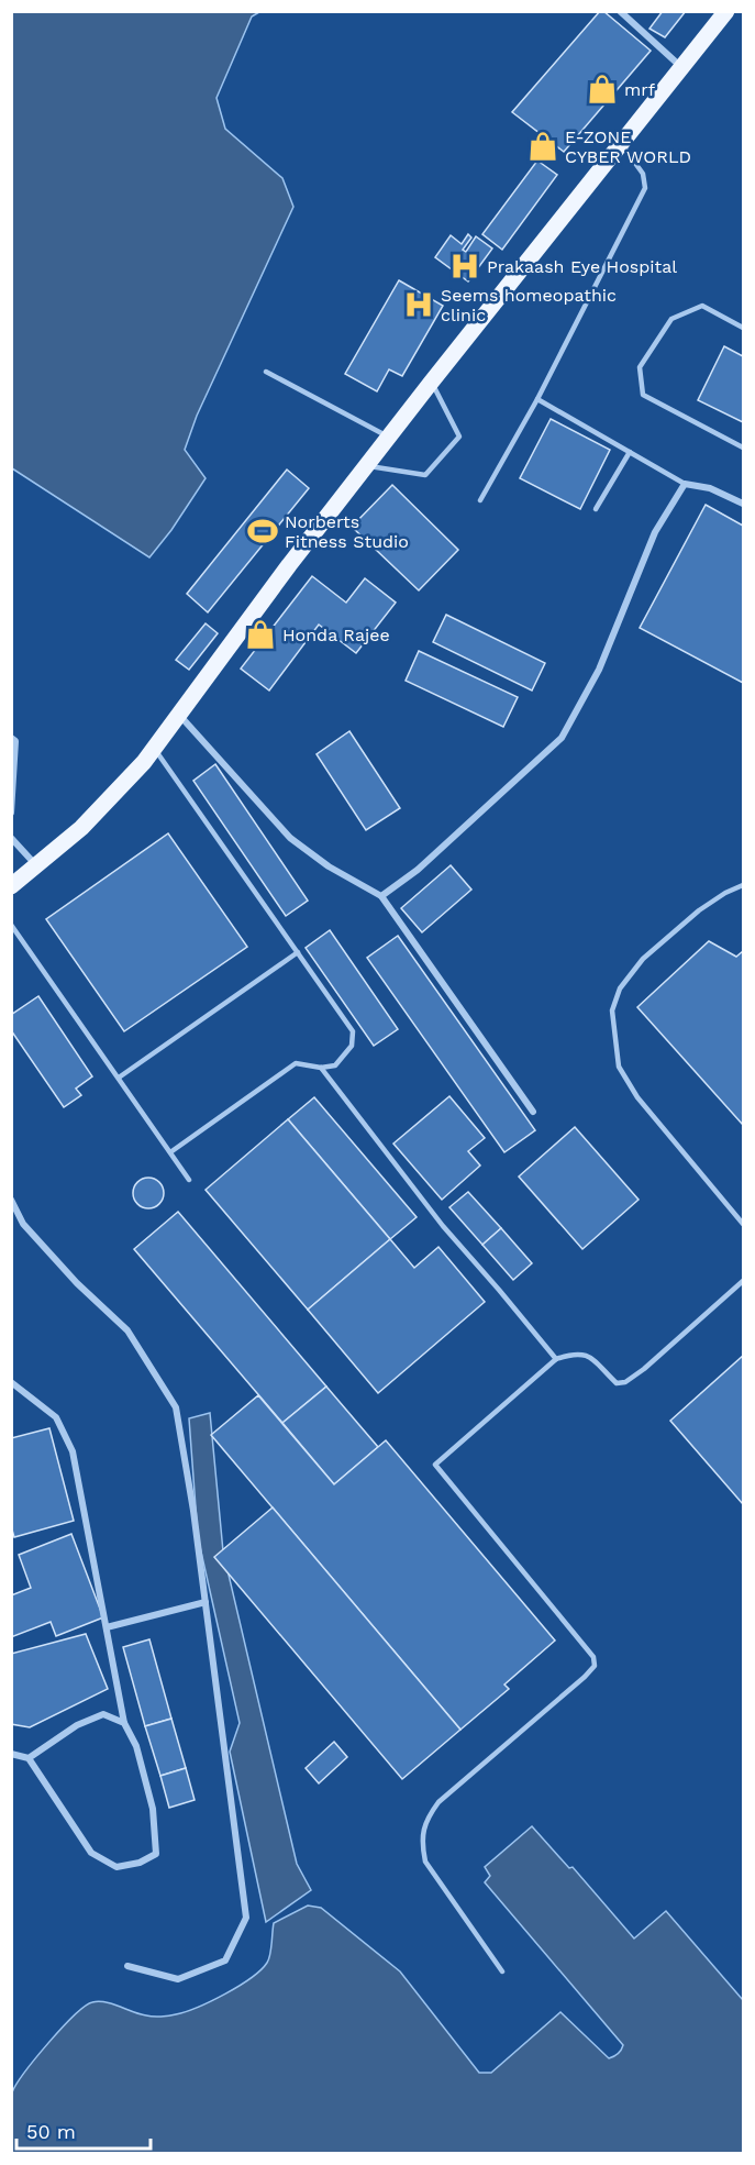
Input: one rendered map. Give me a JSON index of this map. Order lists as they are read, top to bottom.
{
  "places": {
    "shop": ["mrf", "E-ZONE CYBER WORLD", "Honda Rajee"],
    "hospital": ["Prakaash Eye Hospital", "Seems homeopathic clinic"],
    "sports": ["Norberts Fitness Studio"]
  },
  "scale_bar": "50 m"
}
